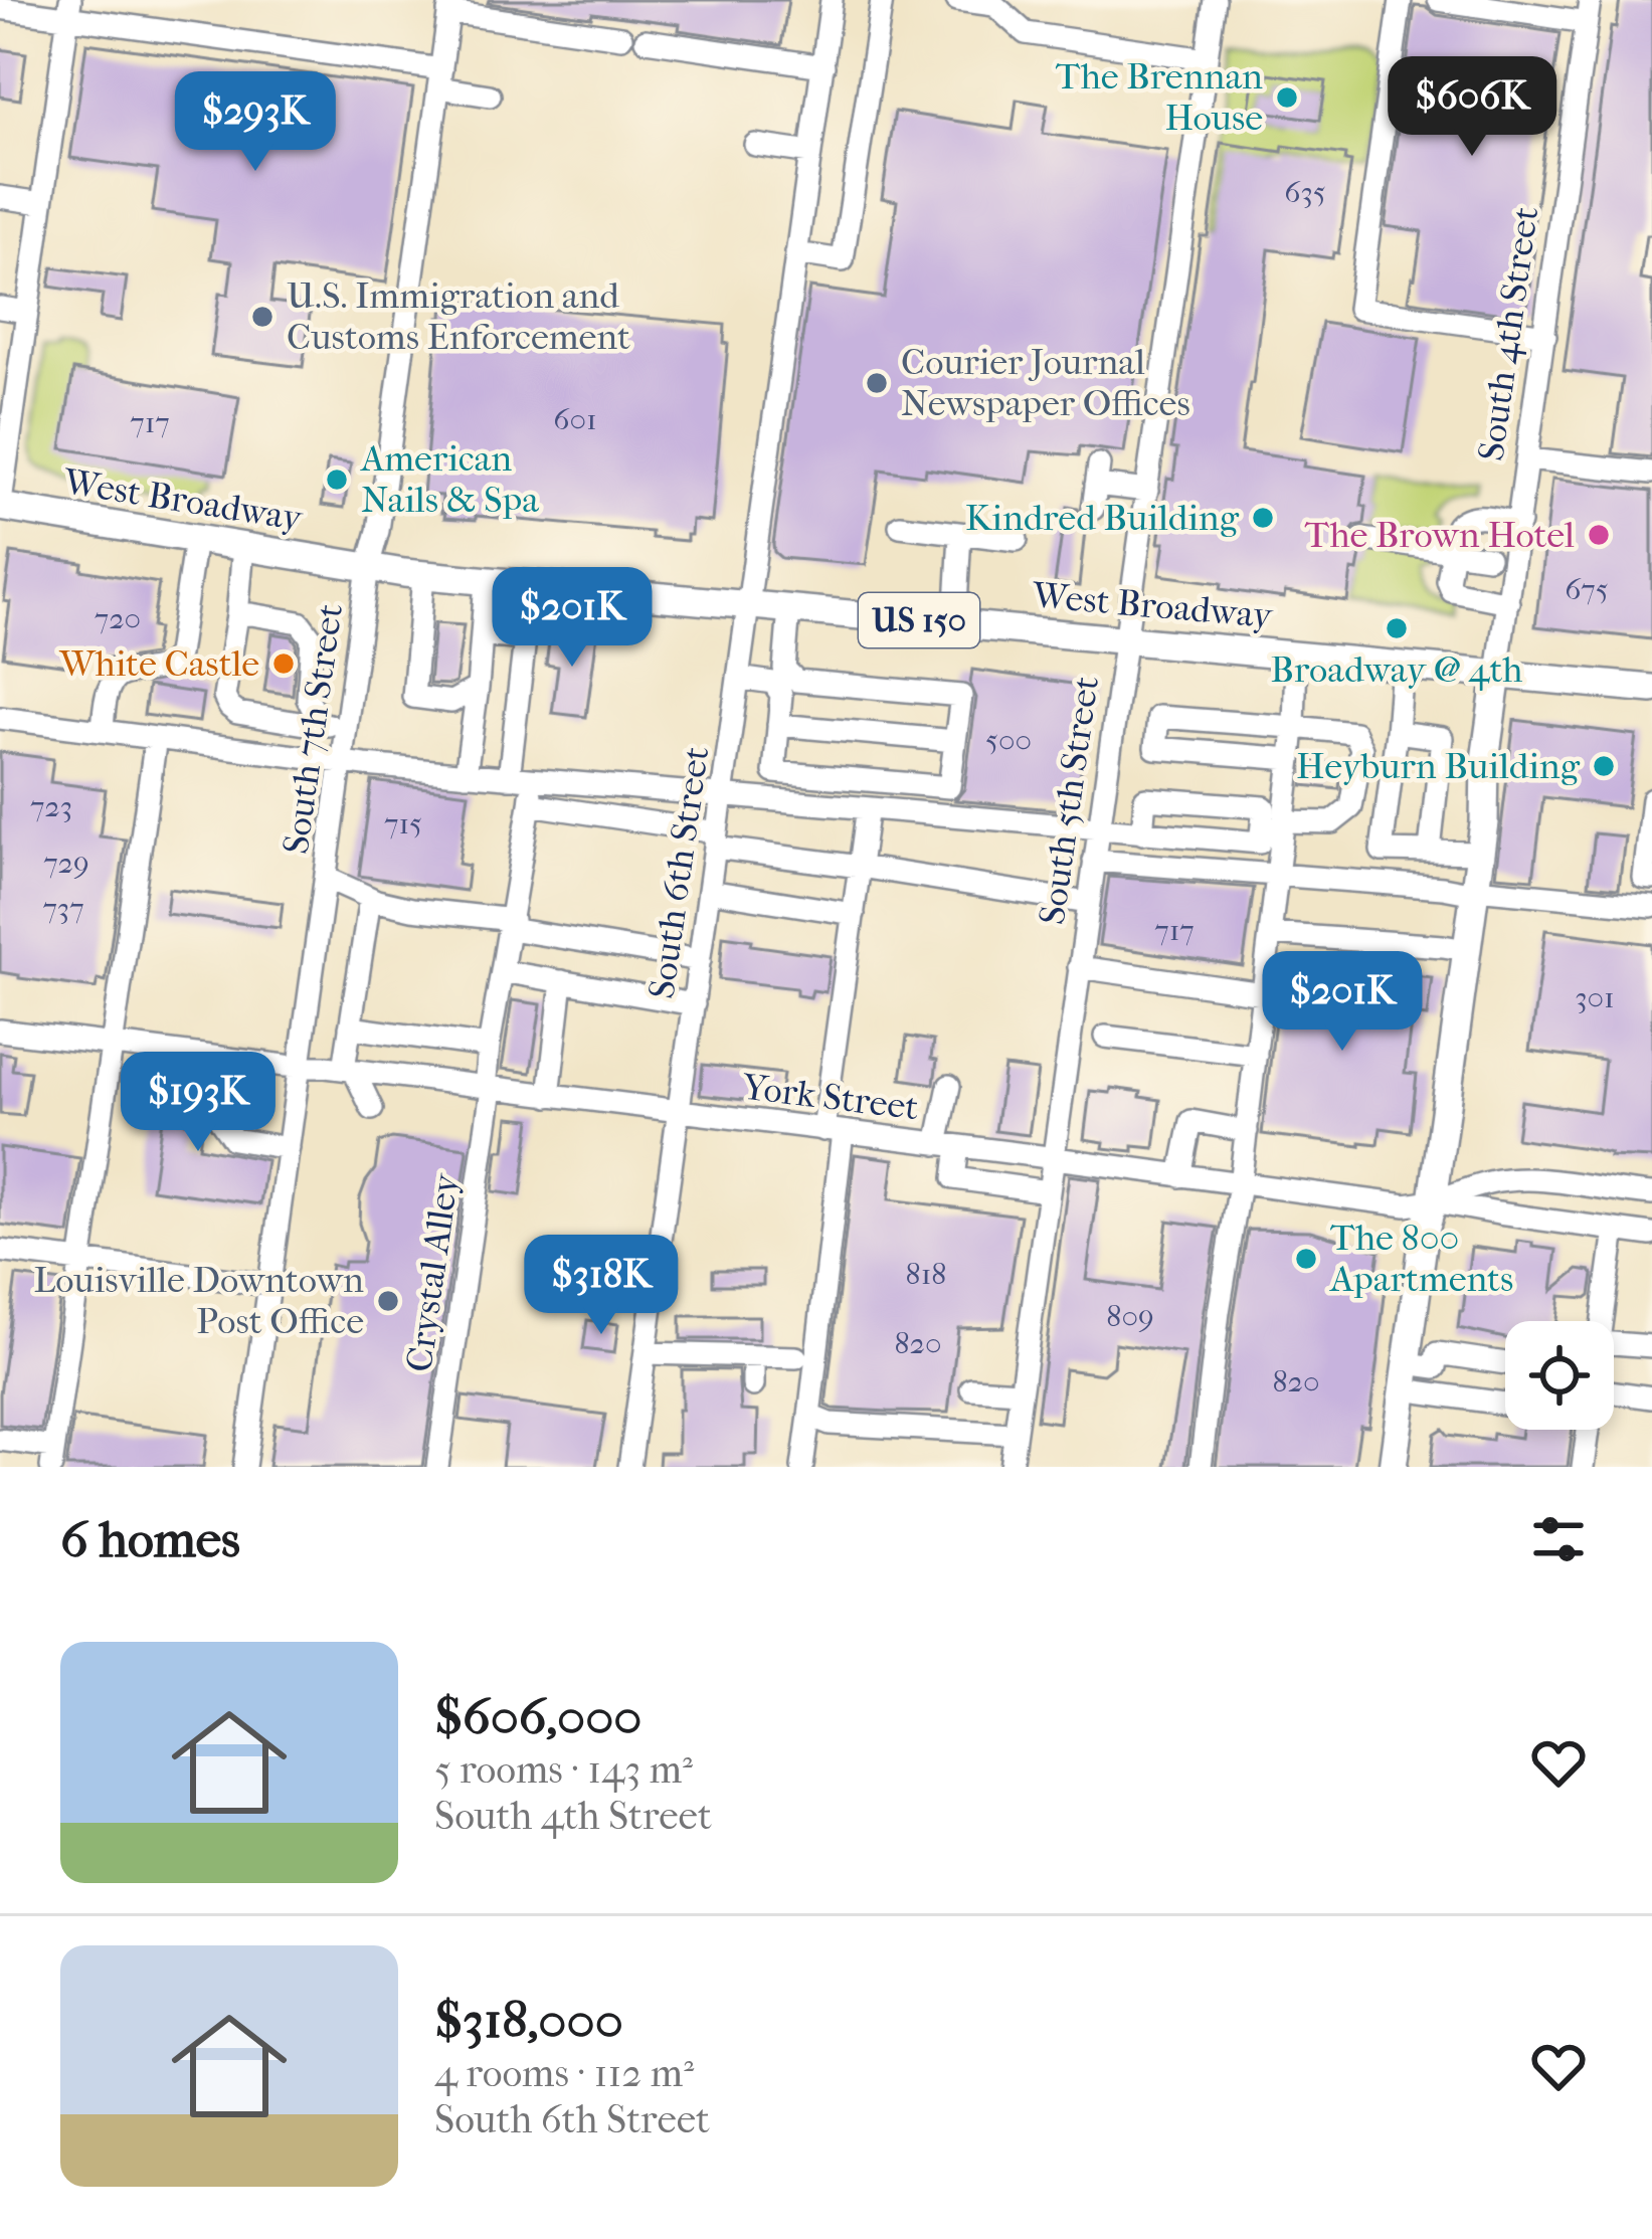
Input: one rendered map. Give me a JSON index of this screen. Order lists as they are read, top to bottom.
{
  "streets": {
    "main road": ["South 4th Street", "West Broadway", "US 150"],
    "street": [
      "South 7th Street",
      "South 5th Street",
      "South 6th Street",
      "York Street",
      "Crystal Alley"
    ]
  },
  "crossings": [
    ["South 4th Street", "West Broadway"],
    ["South 4th Street", "York Street"],
    ["West Broadway", "South 7th Street"],
    ["West Broadway", "South 5th Street"],
    ["West Broadway", "South 6th Street"],
    ["South 7th Street", "York Street"],
    ["South 5th Street", "York Street"],
    ["South 6th Street", "York Street"],
    ["York Street", "Crystal Alley"]
  ],
  "places": [
    "The Brennan House",
    "U.S. Immigration and Customs Enforcement",
    "Courier Journal Newspaper Offices",
    "American Nails & Spa",
    "Kindred Building",
    "The Brown Hotel",
    "Broadway @ 4th",
    "White Castle",
    "Heyburn Building",
    "The 800 Apartments",
    "Louisville Downtown Post Office"
  ],
  "house_numbers": [
    "635",
    "601",
    "717",
    "675",
    "720",
    "500",
    "723",
    "715",
    "729",
    "737",
    "717",
    "301",
    "818",
    "809",
    "820",
    "820"
  ],
  "page": {
    "price": [
      "$606K",
      "$293K",
      "$201K",
      "$201K",
      "$193K",
      "$318K"
    ],
    "heading": "6 homes",
    "list": [
      {
        "name": "$606,000",
        "note": "5 rooms · 143 m² · South 4th Street"
      },
      {
        "name": "$318,000",
        "note": "4 rooms · 112 m² · South 6th Street"
      }
    ]
  }
}
